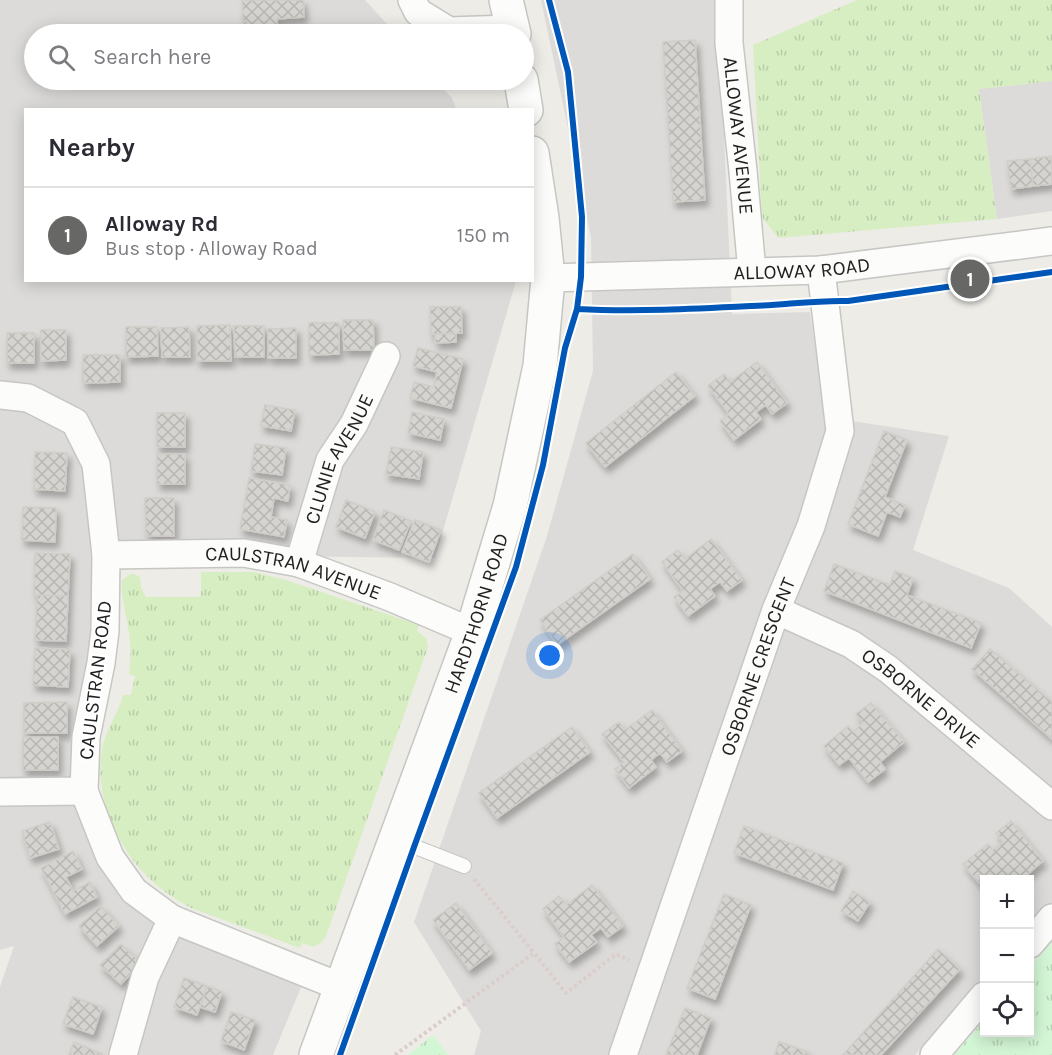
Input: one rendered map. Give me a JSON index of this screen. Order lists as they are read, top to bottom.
{
  "streets": {
    "street": [
      "ALLOWAY AVENUE",
      "ALLOWAY ROAD",
      "CLUNIE AVENUE",
      "CAULSTRAN AVENUE",
      "HARDTHORN ROAD",
      "OSBORNE CRESCENT",
      "CAULSTRAN ROAD",
      "OSBORNE DRIVE"
    ]
  },
  "crossings": [
    ["ALLOWAY AVENUE", "ALLOWAY ROAD"],
    ["ALLOWAY ROAD", "HARDTHORN ROAD"],
    ["ALLOWAY ROAD", "OSBORNE CRESCENT"],
    ["CLUNIE AVENUE", "CAULSTRAN AVENUE"],
    ["CAULSTRAN AVENUE", "HARDTHORN ROAD"],
    ["CAULSTRAN AVENUE", "CAULSTRAN ROAD"],
    ["HARDTHORN ROAD", "CAULSTRAN ROAD"],
    ["OSBORNE CRESCENT", "OSBORNE DRIVE"]
  ],
  "page": {
    "search": "Search here",
    "heading": "Nearby",
    "list": [
      {
        "mark": "1",
        "name": "Alloway Rd",
        "note": "Bus stop · Alloway Road",
        "value": "150 m"
      }
    ],
    "pins": "1",
    "map_buttons": ["+", "−"]
  }
}
